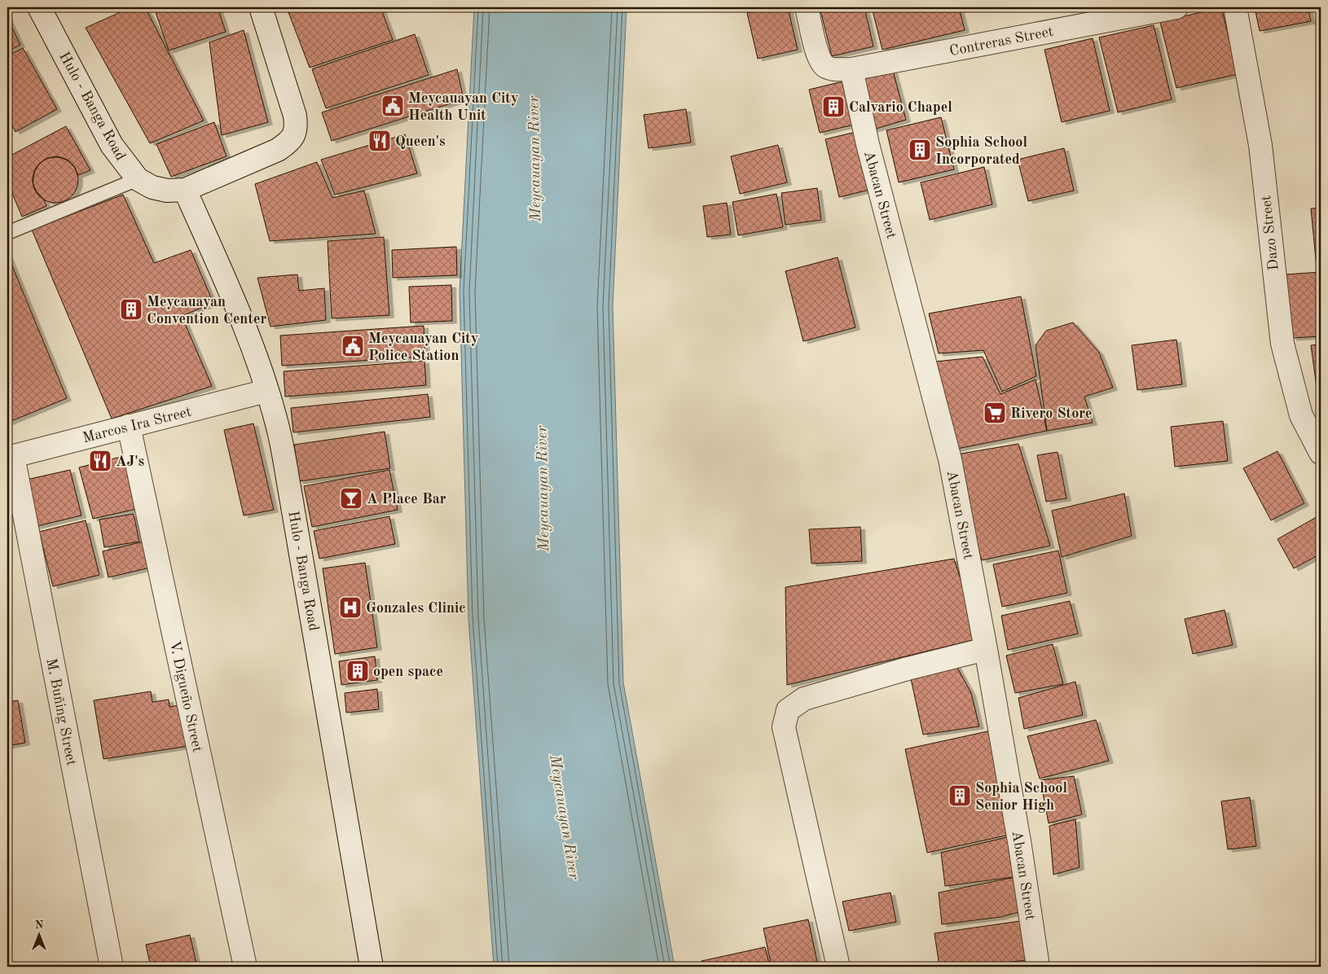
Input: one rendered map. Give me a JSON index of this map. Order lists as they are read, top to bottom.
{
  "streets": {
    "street": [
      "Contreras Street",
      "Hulo - Banga Road",
      "Abacan Street",
      "Dazo Street",
      "Marcos Ira Street",
      "V. Digueño Street",
      "M. Buñing Street"
    ]
  },
  "crossings": [
    ["Contreras Street", "Abacan Street"],
    ["Hulo - Banga Road", "Marcos Ira Street"],
    ["Marcos Ira Street", "V. Digueño Street"],
    ["Marcos Ira Street", "M. Buñing Street"]
  ],
  "water": ["Meycauayan River"],
  "places": {
    "public building": ["Meycauayan City Health Unit", "Meycauayan City Police Station"],
    "building": [
      "Calvario Chapel",
      "Sophia School Incorporated",
      "Meycauayan Convention Center",
      "open space",
      "Sophia School Senior High"
    ],
    "restaurant": ["Queen's", "AJ's"],
    "supermarket": ["Rivero Store"],
    "bar": ["A Place Bar"],
    "hospital": ["Gonzales Clinic"]
  },
  "north": "top"
}
